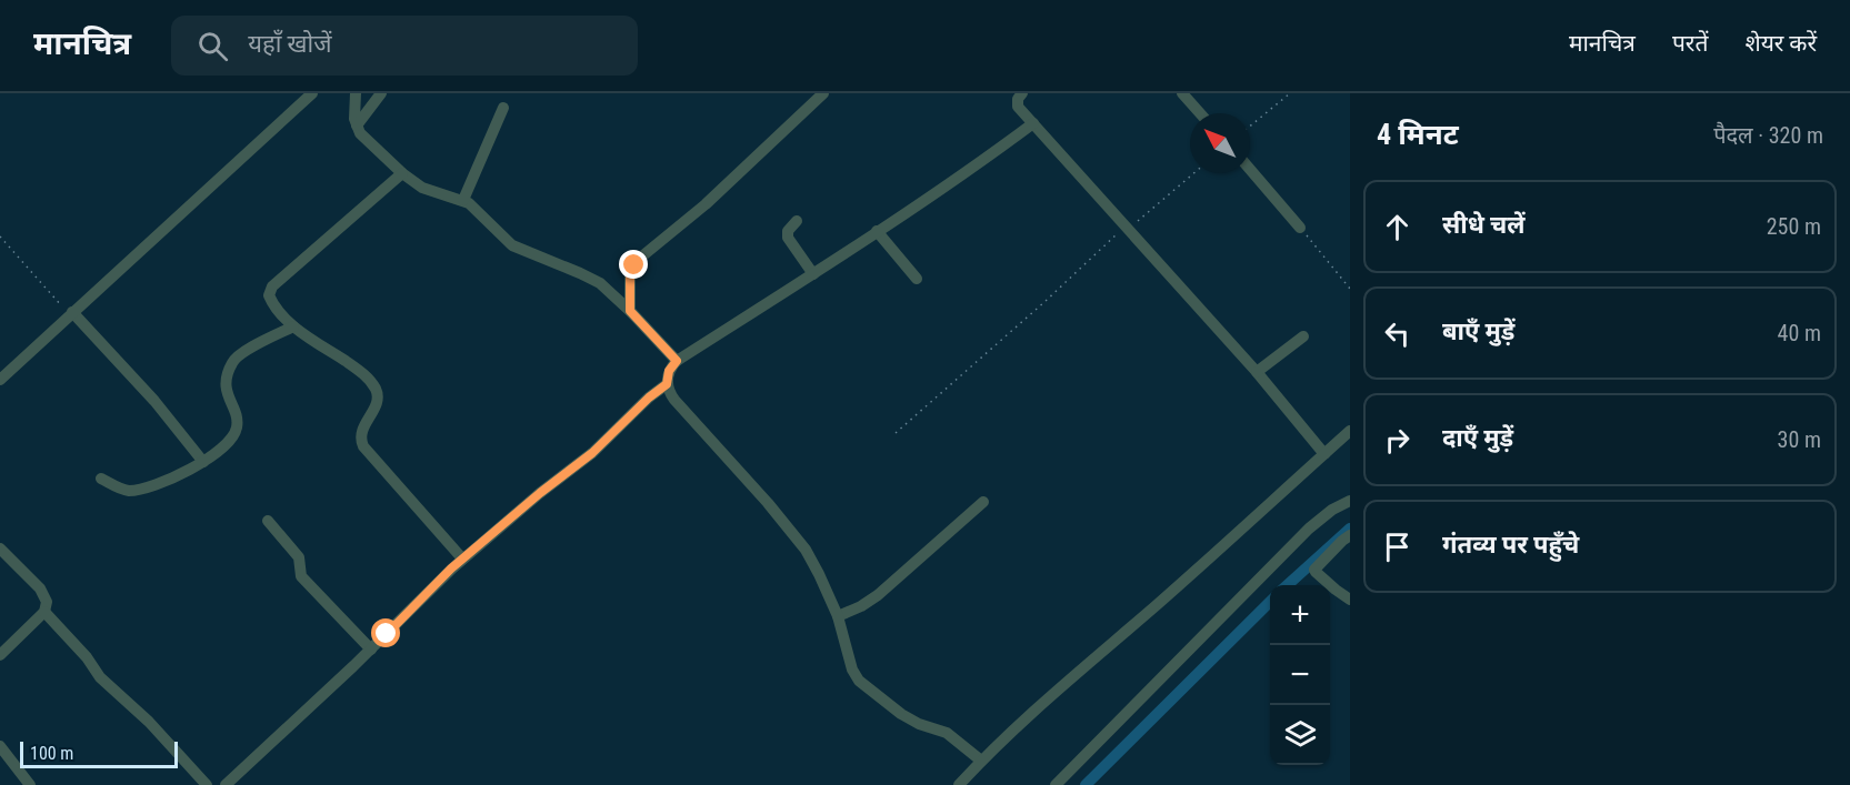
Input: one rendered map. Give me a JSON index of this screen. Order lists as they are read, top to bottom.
{
  "scale_bar": "100 m",
  "north": "top left",
  "page": {
    "header": "मानचित्र",
    "search": "यहाँ खोजें",
    "nav": ["मानचित्र", "परतें", "शेयर करें"],
    "heading": ["4 मिनट", "पैदल · 320 m"],
    "list": [
      ["सीधे चलें", "250 m"],
      ["बाएँ मुड़ें", "40 m"],
      ["दाएँ मुड़ें", "30 m"],
      "गंतव्य पर पहुँचे"
    ],
    "map_buttons": ["+", "−"],
    "scale": "100 m"
  }
}
